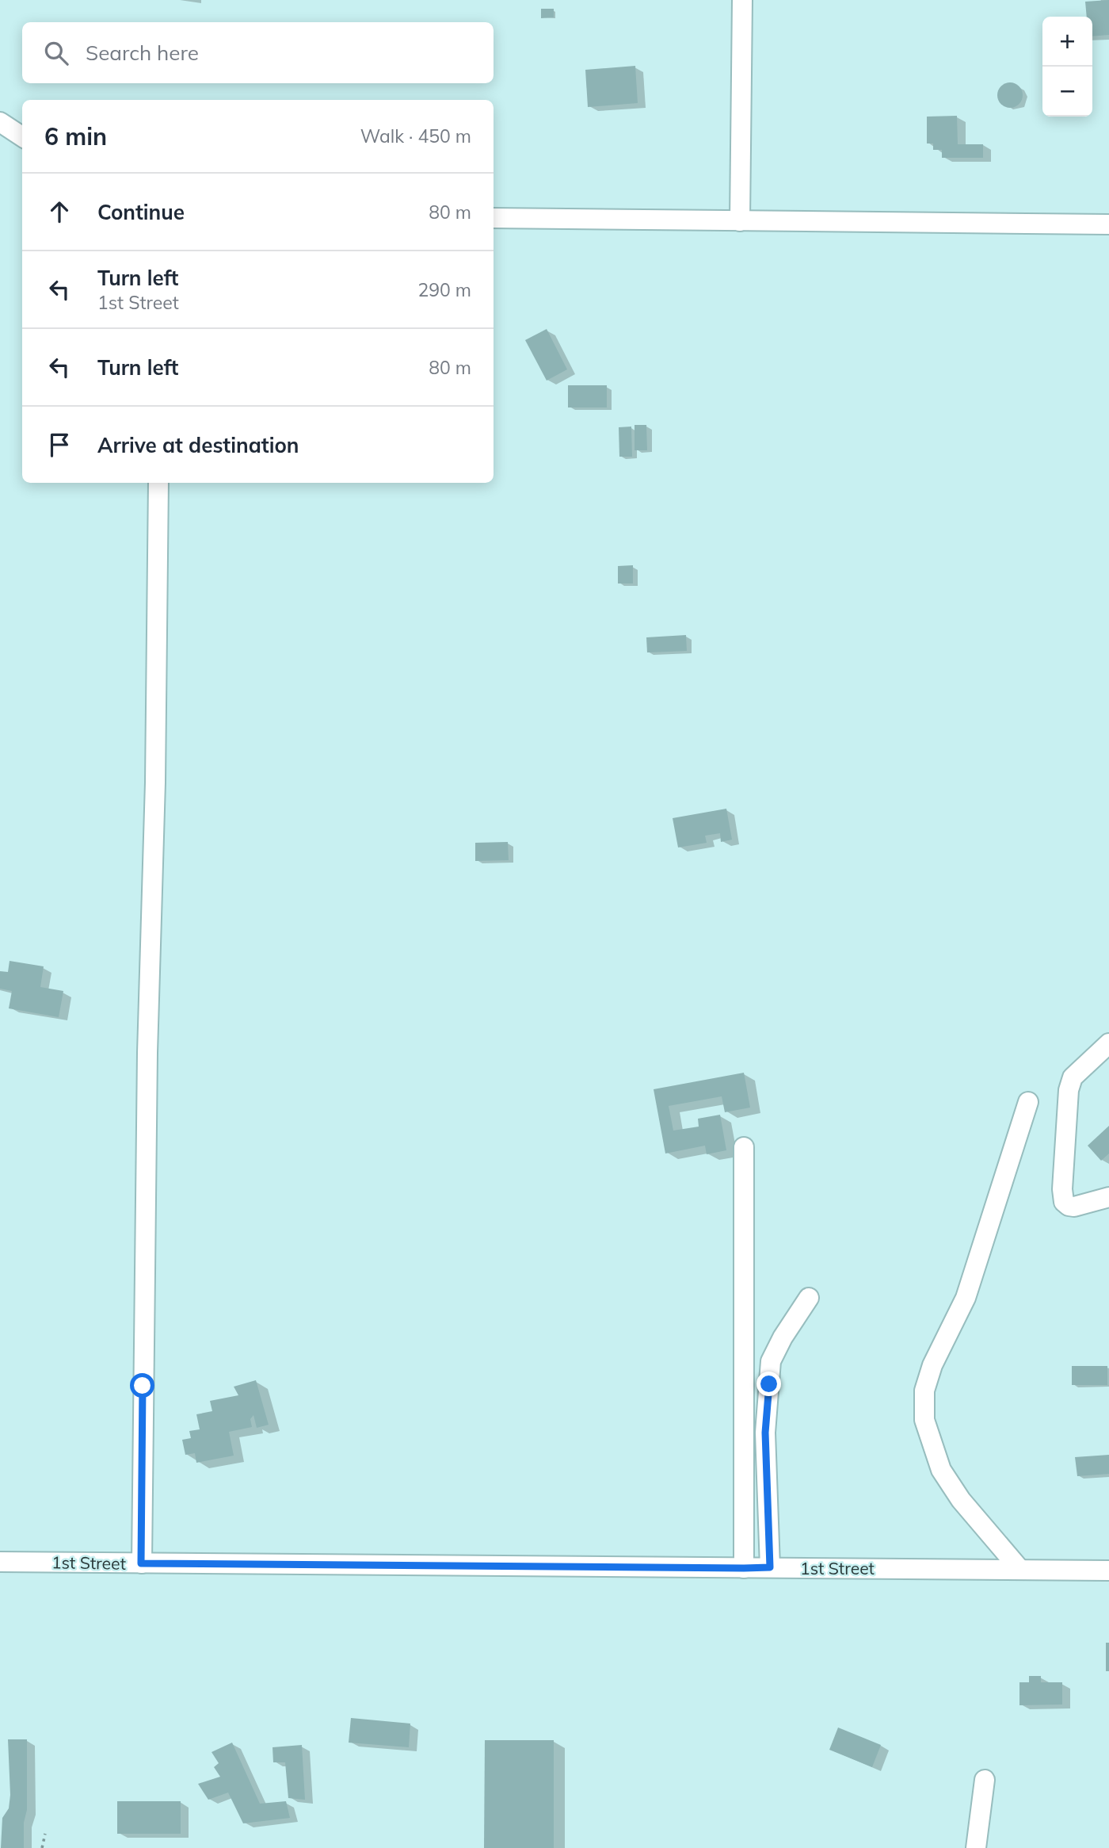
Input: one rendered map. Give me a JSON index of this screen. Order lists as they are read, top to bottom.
{
  "streets": {
    "street": ["1st Street"]
  },
  "page": {
    "map_buttons": ["+", "−"],
    "search": "Search here",
    "heading": ["6 min", "Walk · 450 m"],
    "list": [
      ["Continue", "80 m"],
      ["Turn left", "1st Street", "290 m"],
      ["Turn left", "80 m"],
      "Arrive at destination"
    ]
  }
}
